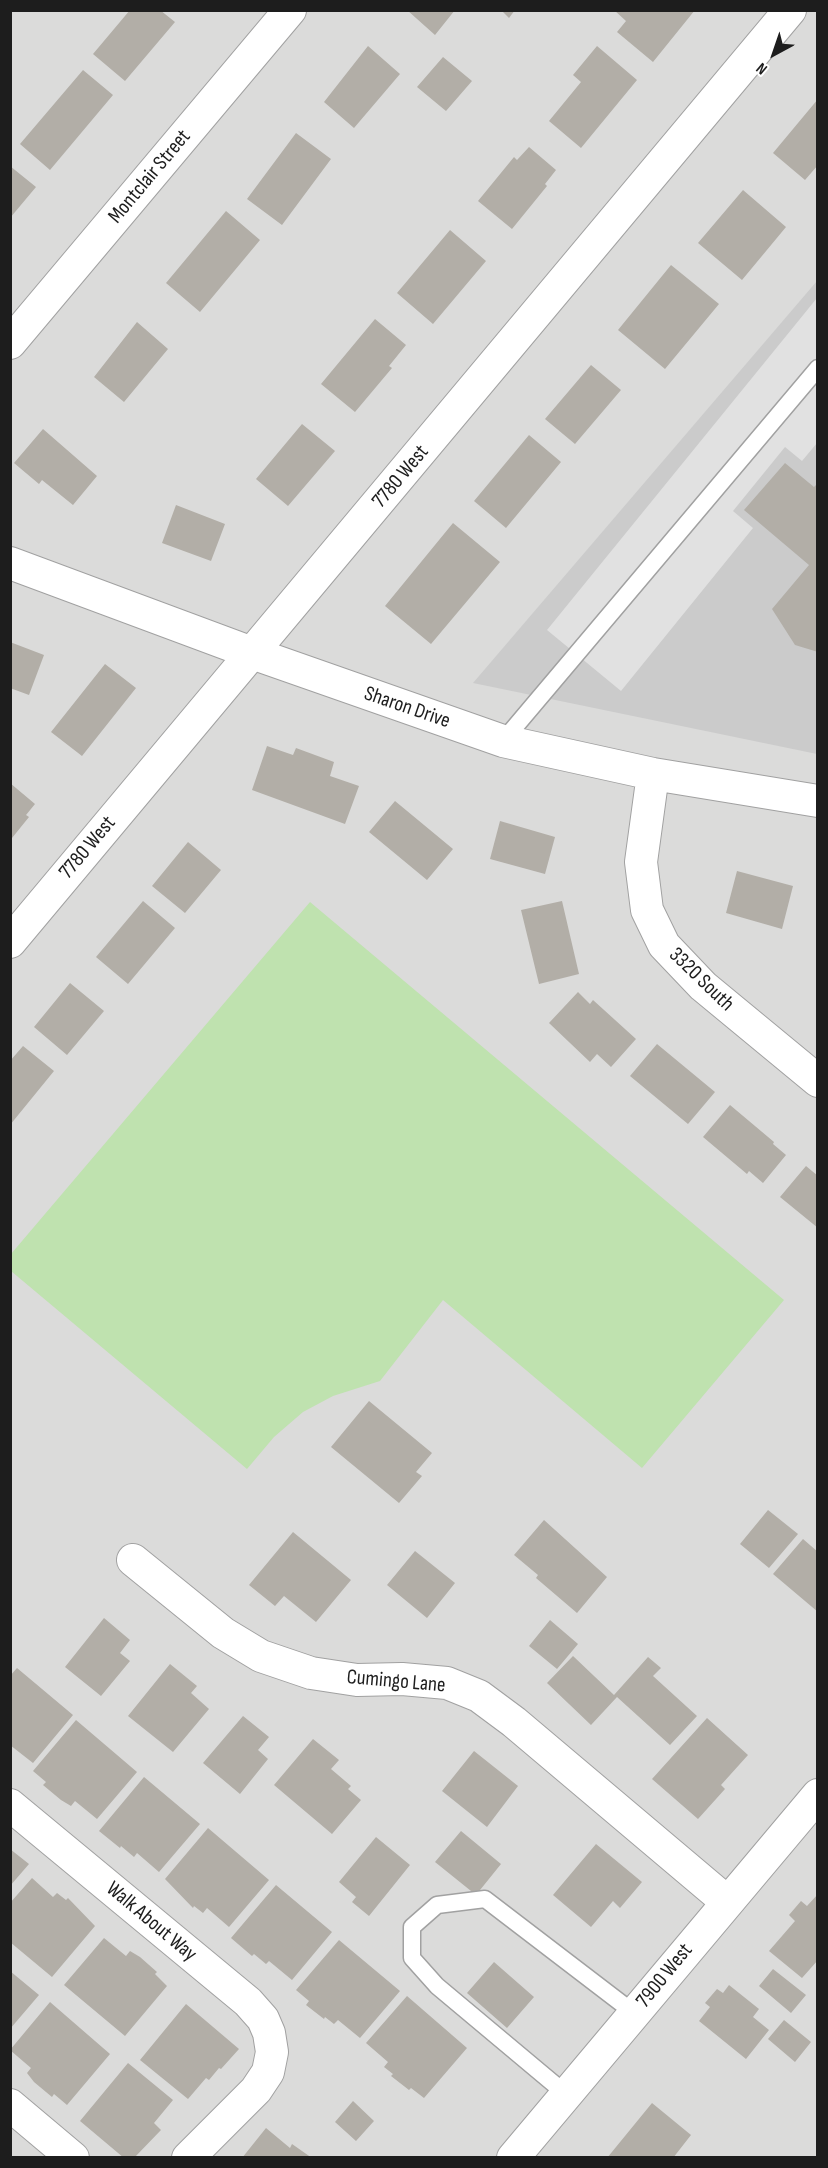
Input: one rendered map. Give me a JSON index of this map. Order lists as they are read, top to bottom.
{
  "streets": {
    "street": [
      "Montclair Street",
      "7780 West",
      "Sharon Drive",
      "3320 South",
      "Cumingo Lane",
      "Walk About Way",
      "7900 West"
    ]
  },
  "crossings": [
    ["7780 West", "Sharon Drive"],
    ["Sharon Drive", "3320 South"],
    ["Cumingo Lane", "7900 West"]
  ],
  "north": "bottom left"
}
